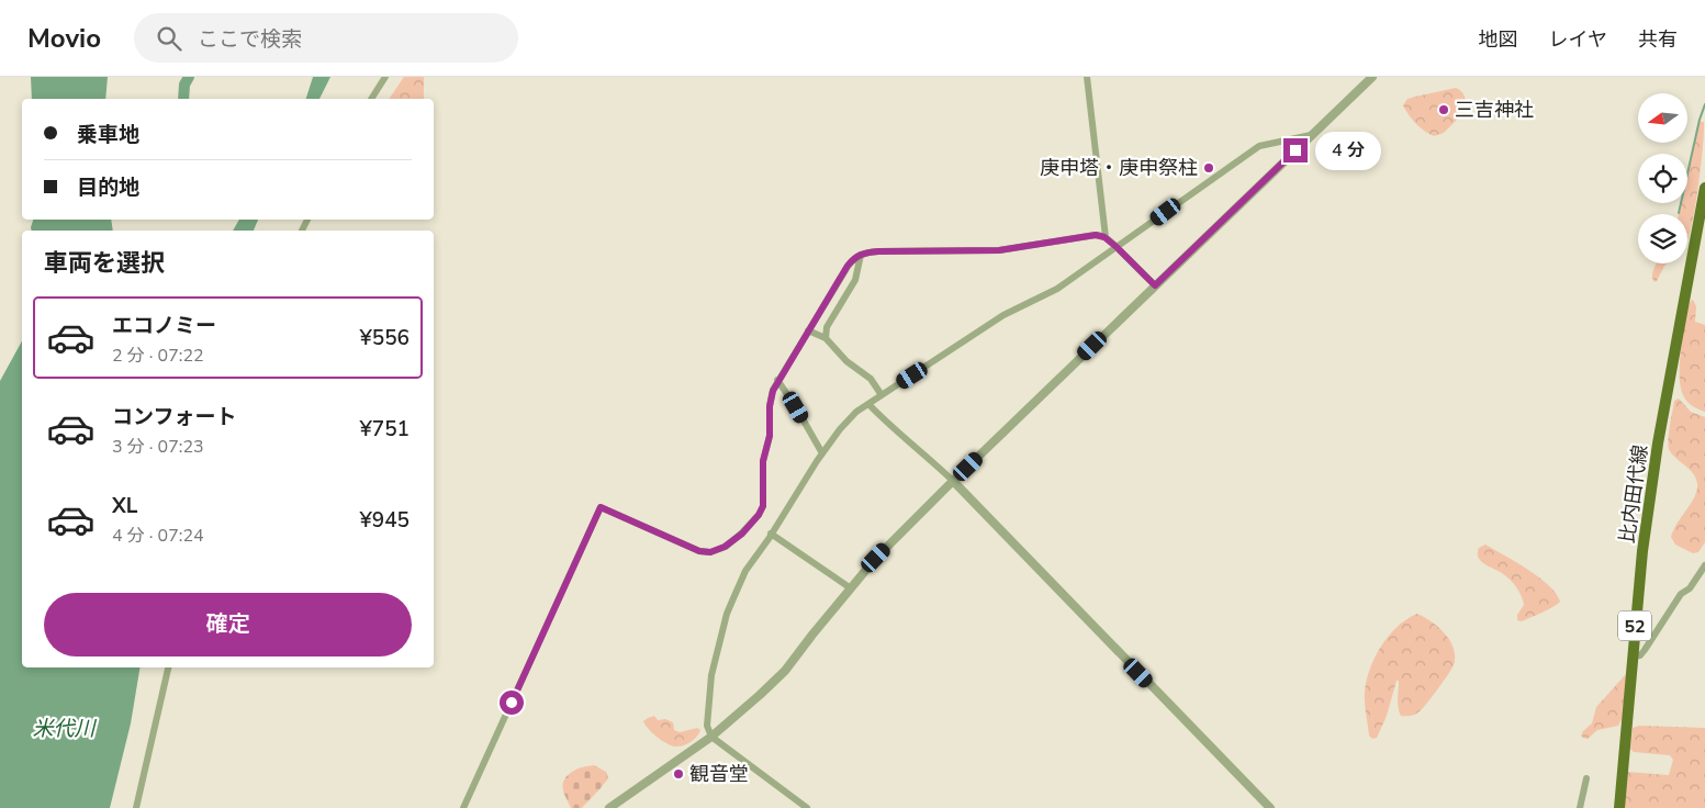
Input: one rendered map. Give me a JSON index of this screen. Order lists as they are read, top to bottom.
{
  "streets": {
    "main road": ["比内田代線", "52"]
  },
  "water": ["米代川"],
  "places": ["三吉神社", "庚申塔・庚申祭柱", "観音堂"],
  "north": "left",
  "page": {
    "header": "Movio",
    "search": "ここで検索",
    "nav": ["地図", "レイヤ", "共有"],
    "banner": ["乗車地", "目的地"],
    "bubble": "4 分",
    "heading": "車両を選択",
    "list": [
      {
        "name": "エコノミー",
        "note": "2 分 · 07:22",
        "value": "¥556"
      },
      {
        "name": "コンフォート",
        "note": "3 分 · 07:23",
        "value": "¥751"
      },
      {
        "name": "XL",
        "note": "4 分 · 07:24",
        "value": "¥945"
      }
    ],
    "buttons": "確定"
  }
}
